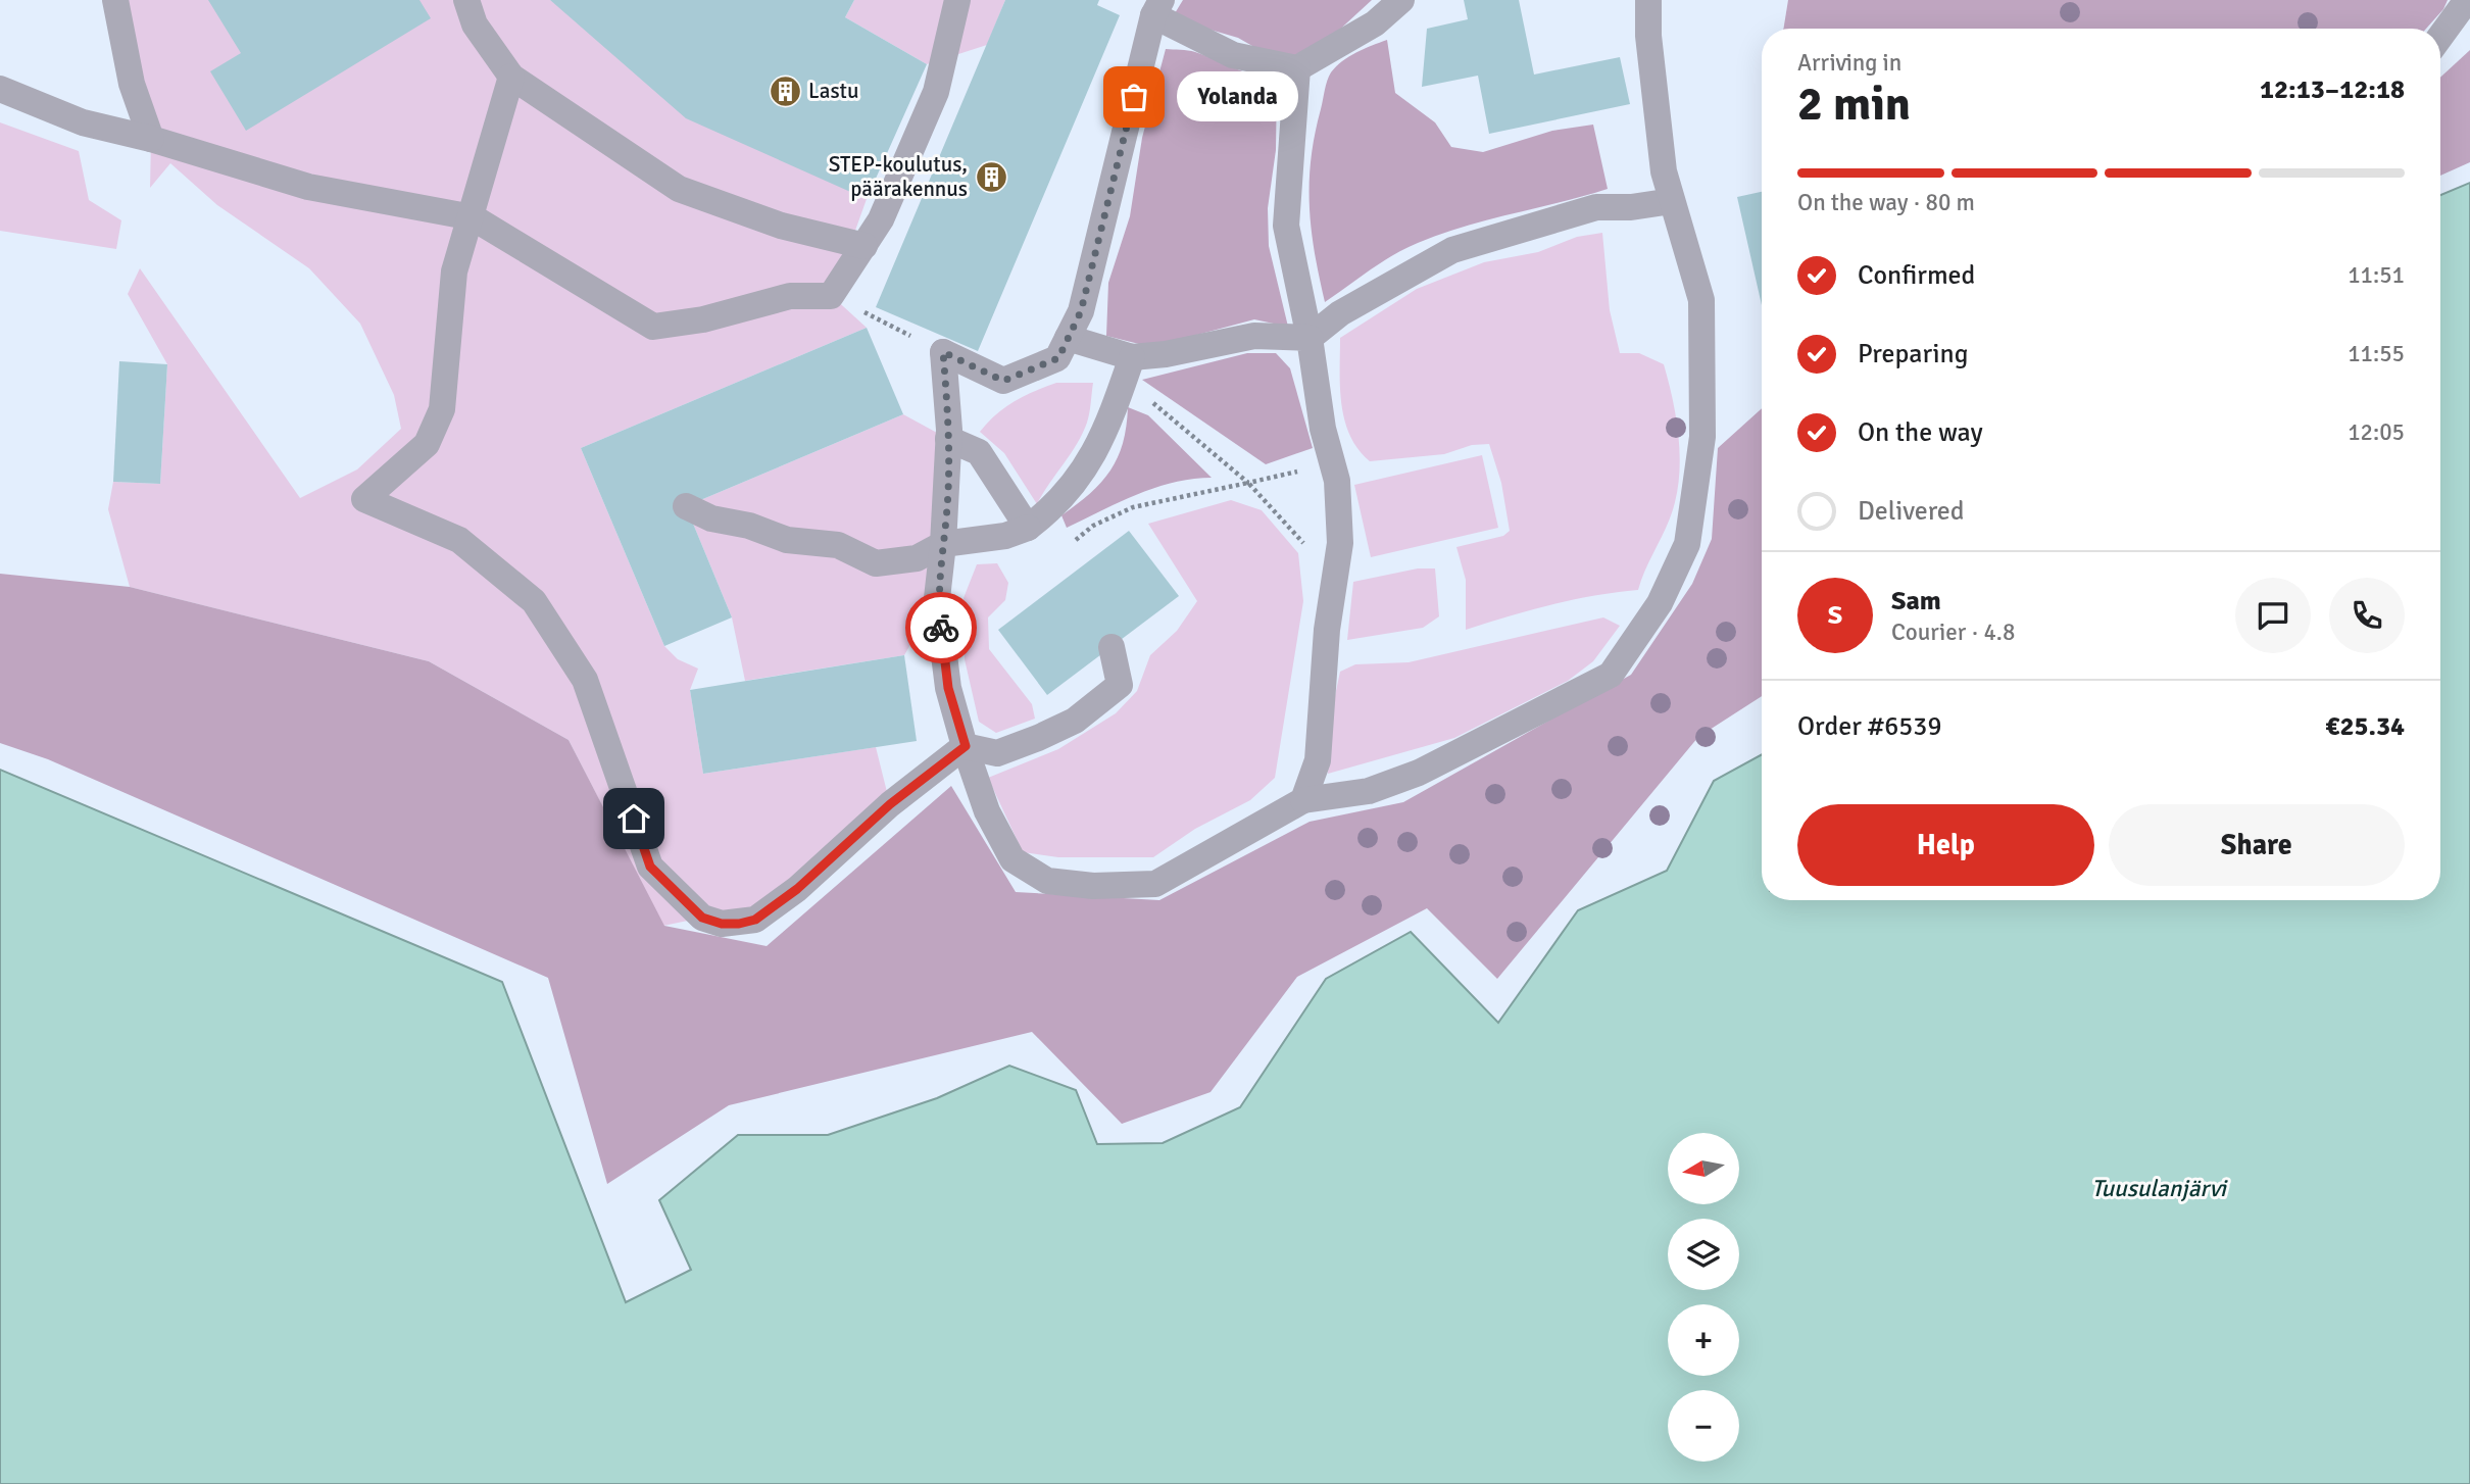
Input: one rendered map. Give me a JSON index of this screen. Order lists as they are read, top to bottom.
{
  "water": ["Tuusulanjärvi"],
  "places": {
    "building": ["Lastu", "STEP-koulutus, päärakennus"],
    "other": ["Yolanda"]
  },
  "north": "left",
  "page": {
    "heading": ["2 min", "Arriving in", "12:13–12:18"],
    "panel": [
      "Sam",
      "Courier · 4.8",
      "Order #6539",
      "€25.34"
    ],
    "bubble": "Yolanda",
    "bar": "On the way · 80 m",
    "list": [
      ["Confirmed", "11:51"],
      ["Preparing", "11:55"],
      ["On the way", "12:05"],
      "Delivered"
    ],
    "round": "S",
    "buttons": ["Help", "Share"],
    "map_buttons": ["+", "−"]
  }
}
